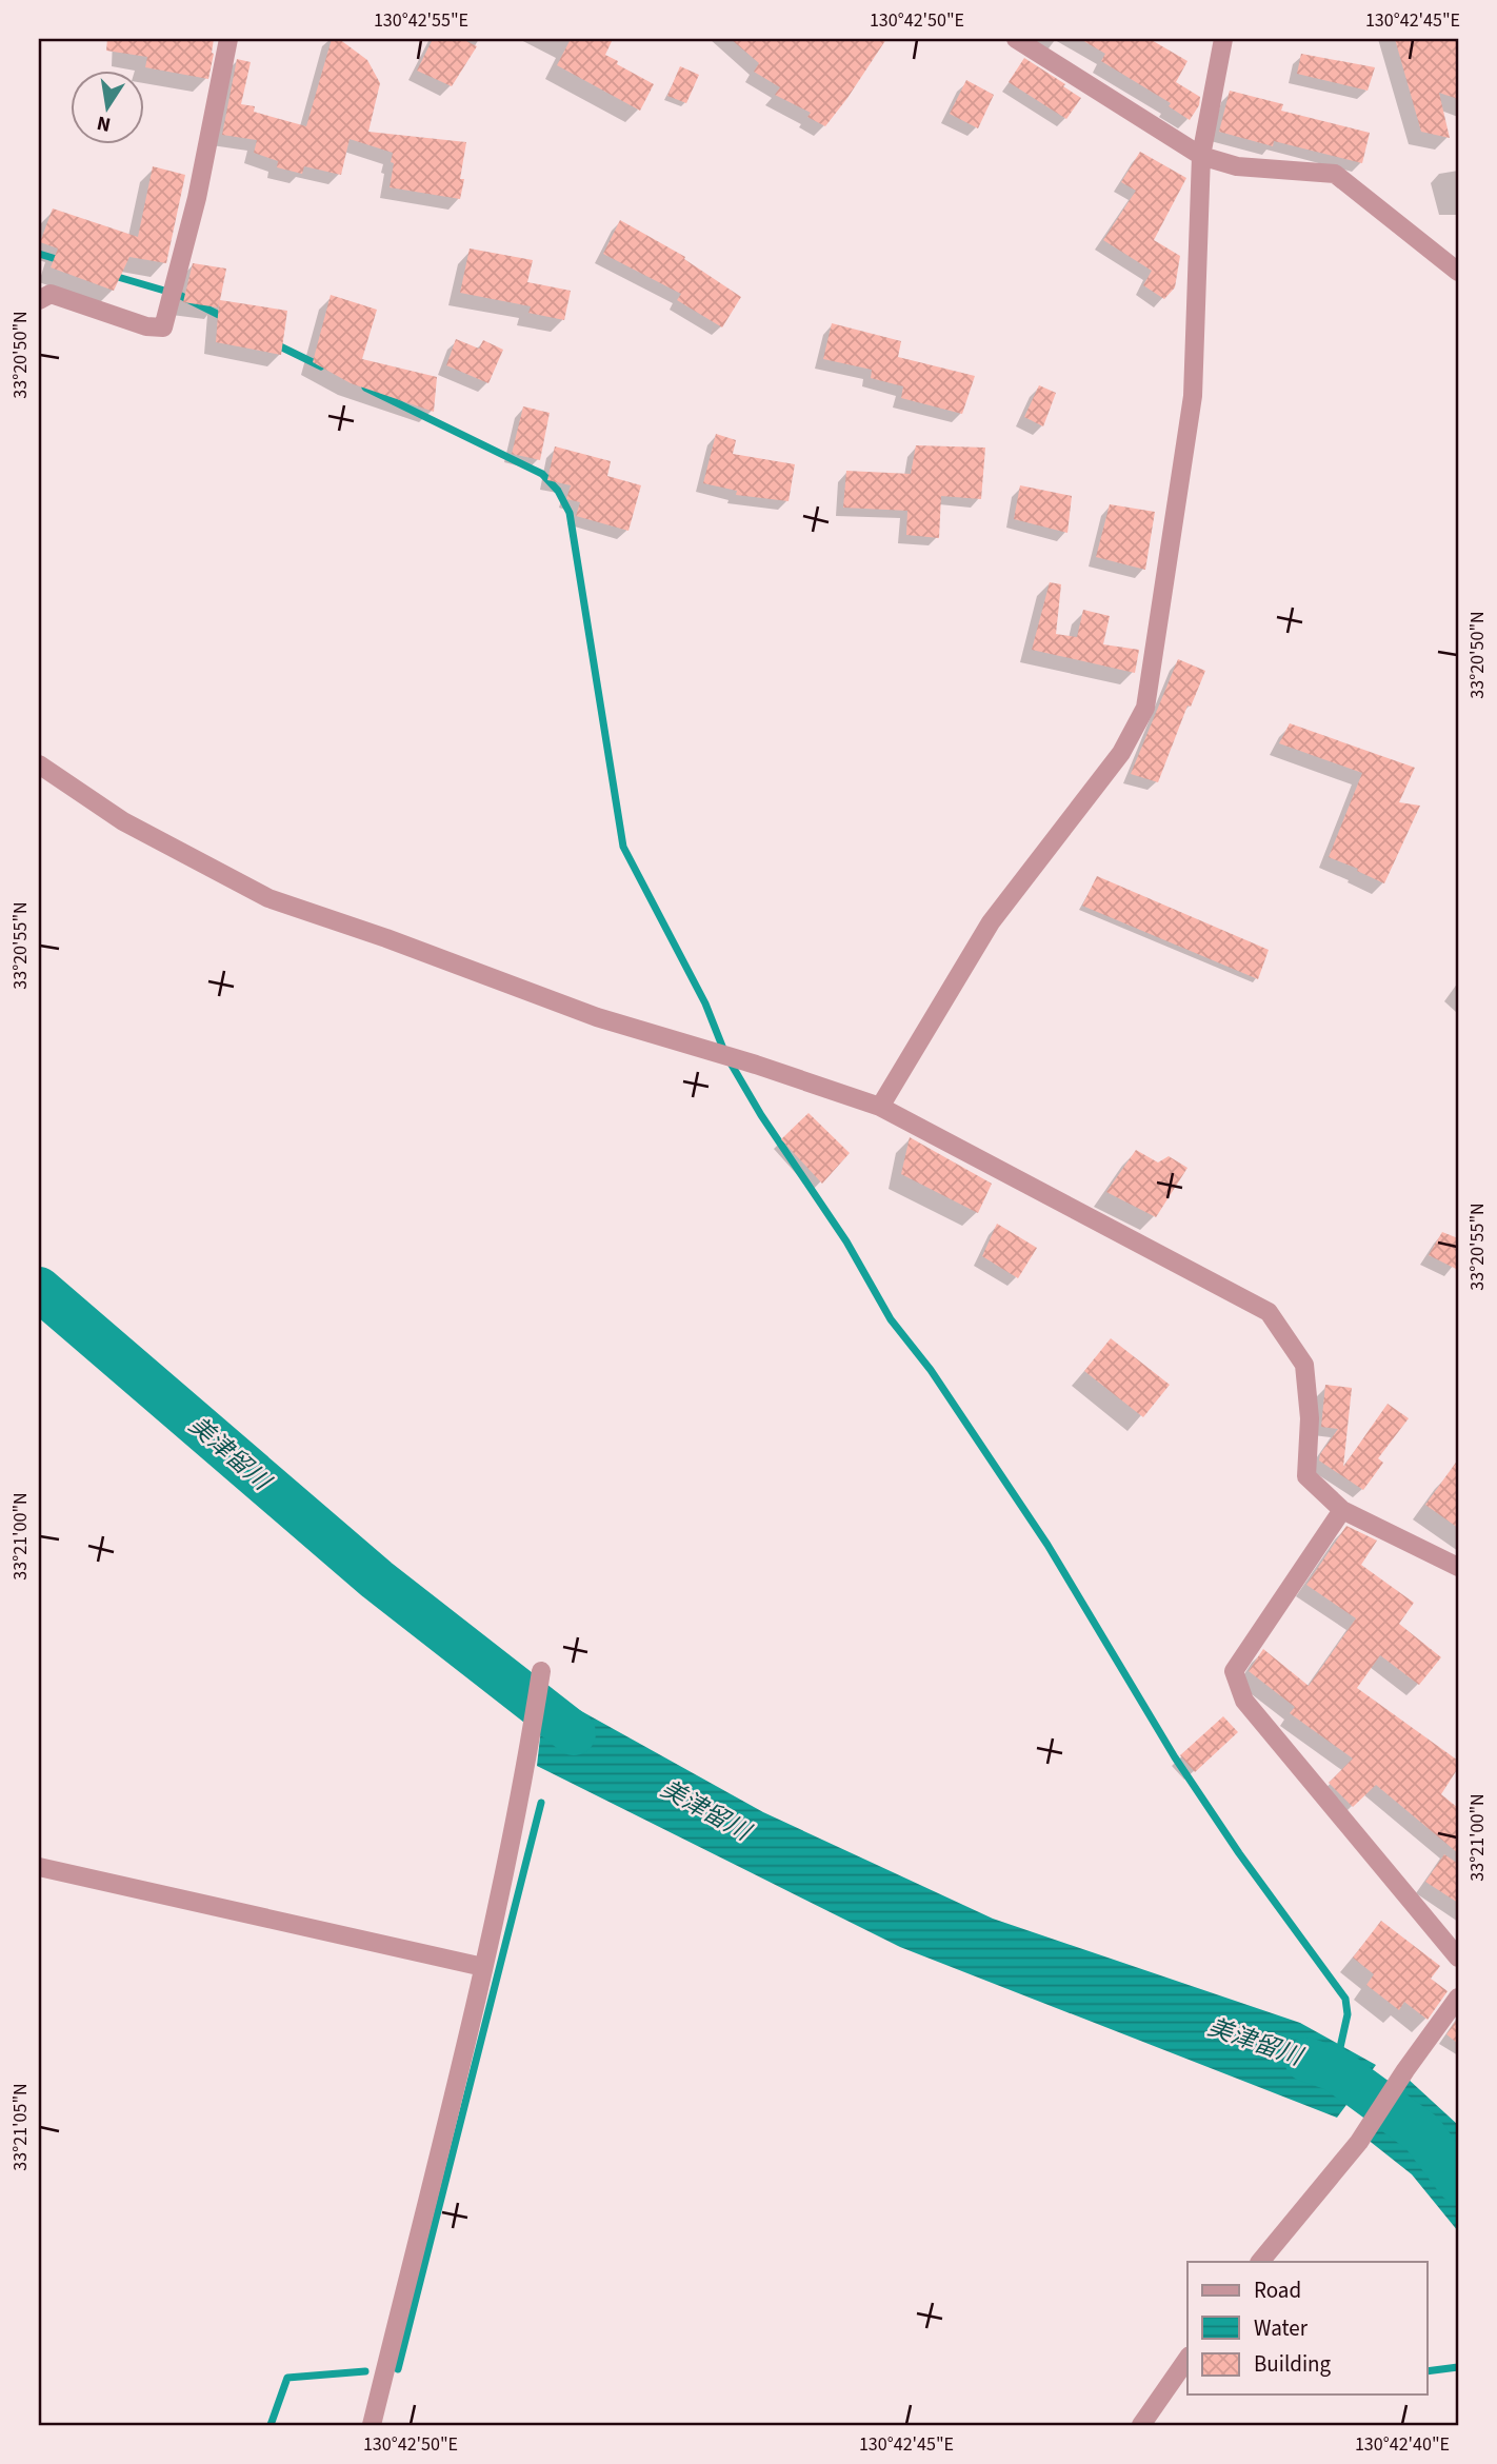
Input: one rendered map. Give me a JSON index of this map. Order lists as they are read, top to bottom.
{
  "water": ["美津留川"],
  "legend": ["Road", "Water", "Building"],
  "north": "bottom",
  "coordinates": [
    "130°42'55\"E",
    "130°42'50\"E",
    "130°42'45\"E",
    "33°20'50\"N",
    "33°20'55\"N",
    "33°21'00\"N",
    "33°21'05\"N",
    "130°42'40\"E"
  ]
}
